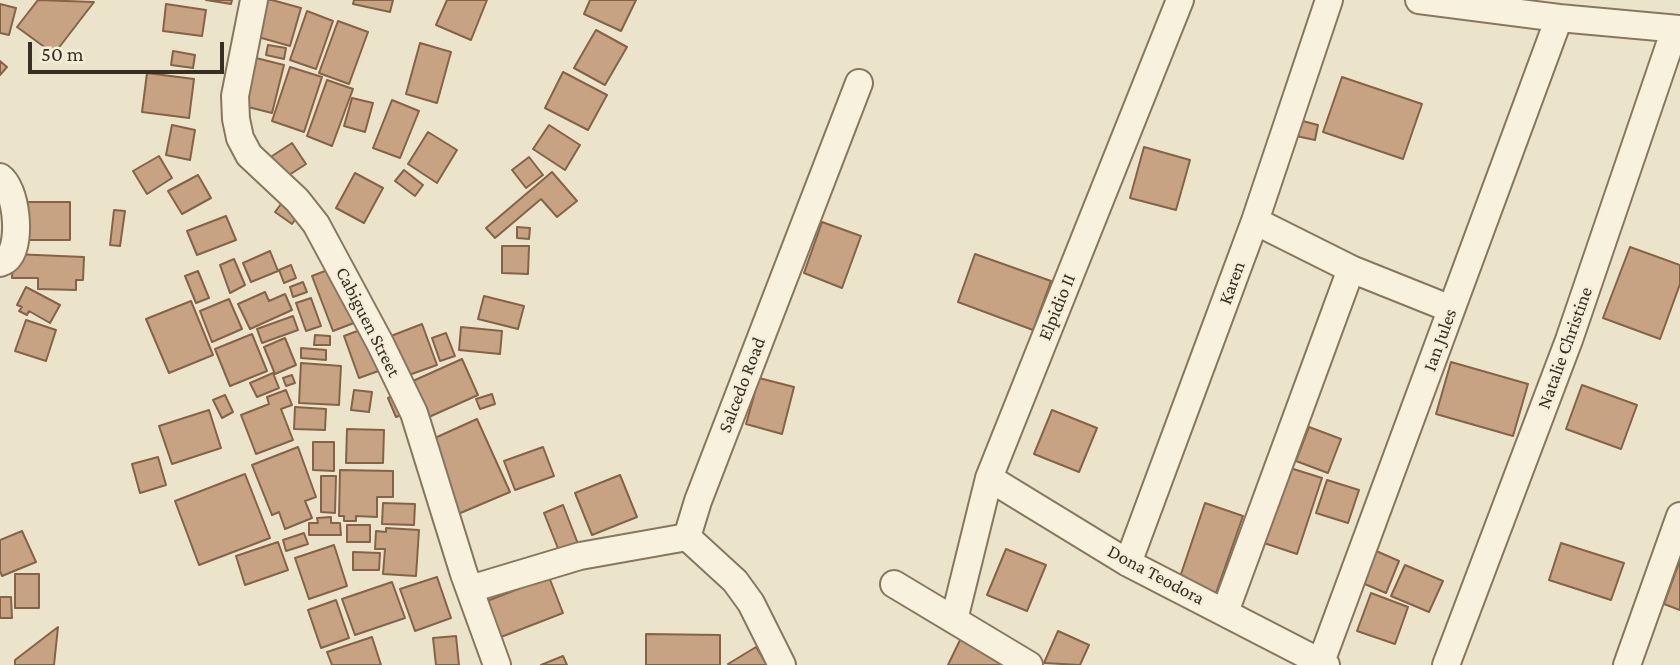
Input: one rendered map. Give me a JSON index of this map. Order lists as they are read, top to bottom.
{
  "streets": {
    "street": [
      "Karen",
      "Elpidio II",
      "Cabiguen Street",
      "Ian Jules",
      "Natalie Christine",
      "Salcedo Road",
      "Dona Teodora"
    ]
  },
  "crossings": [
    ["Karen", "Dona Teodora"],
    ["Elpidio II", "Dona Teodora"],
    ["Ian Jules", "Dona Teodora"]
  ],
  "scale_bar": "50 m"
}
